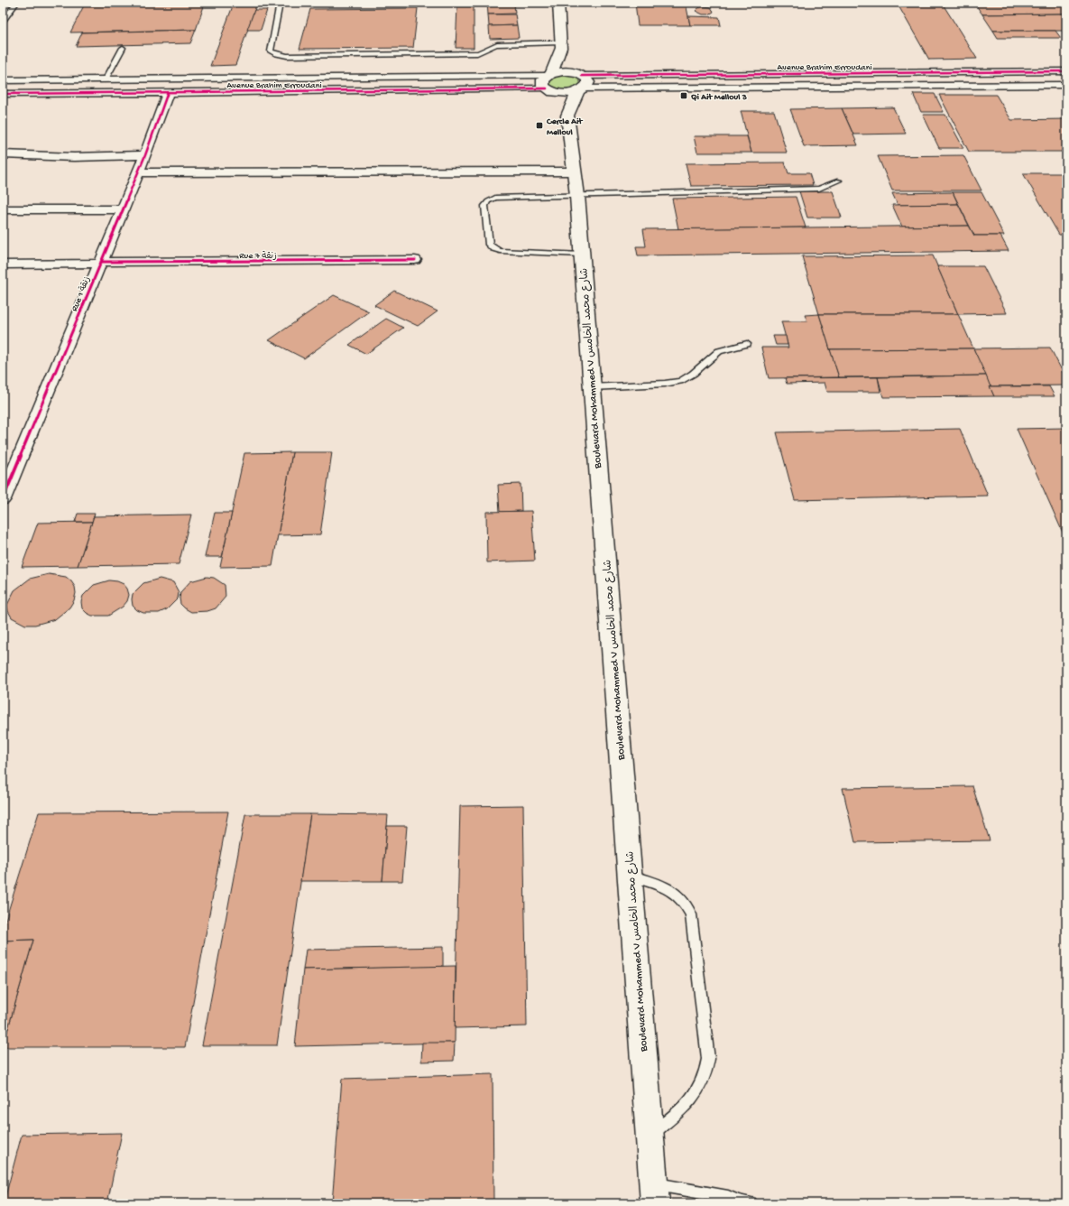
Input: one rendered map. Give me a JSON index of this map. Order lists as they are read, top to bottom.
{
  "streets": {
    "main road": ["Boulevard Mohammed V شارع محمد الخامس"],
    "street": ["Avenue Brahim Erroudani", "Rue 7 زنقة", "Rue 1 زنقة"]
  },
  "crossings": [
    ["Avenue Brahim Erroudani", "Rue 1 زنقة"],
    ["Avenue Brahim Erroudani", "Boulevard Mohammed V شارع محمد الخامس"],
    ["Rue 7 زنقة", "Rue 1 زنقة"]
  ],
  "places": {
    "transit": ["Qi Ait Melloul 3", "Cercle Ait Melloul"]
  }
}
